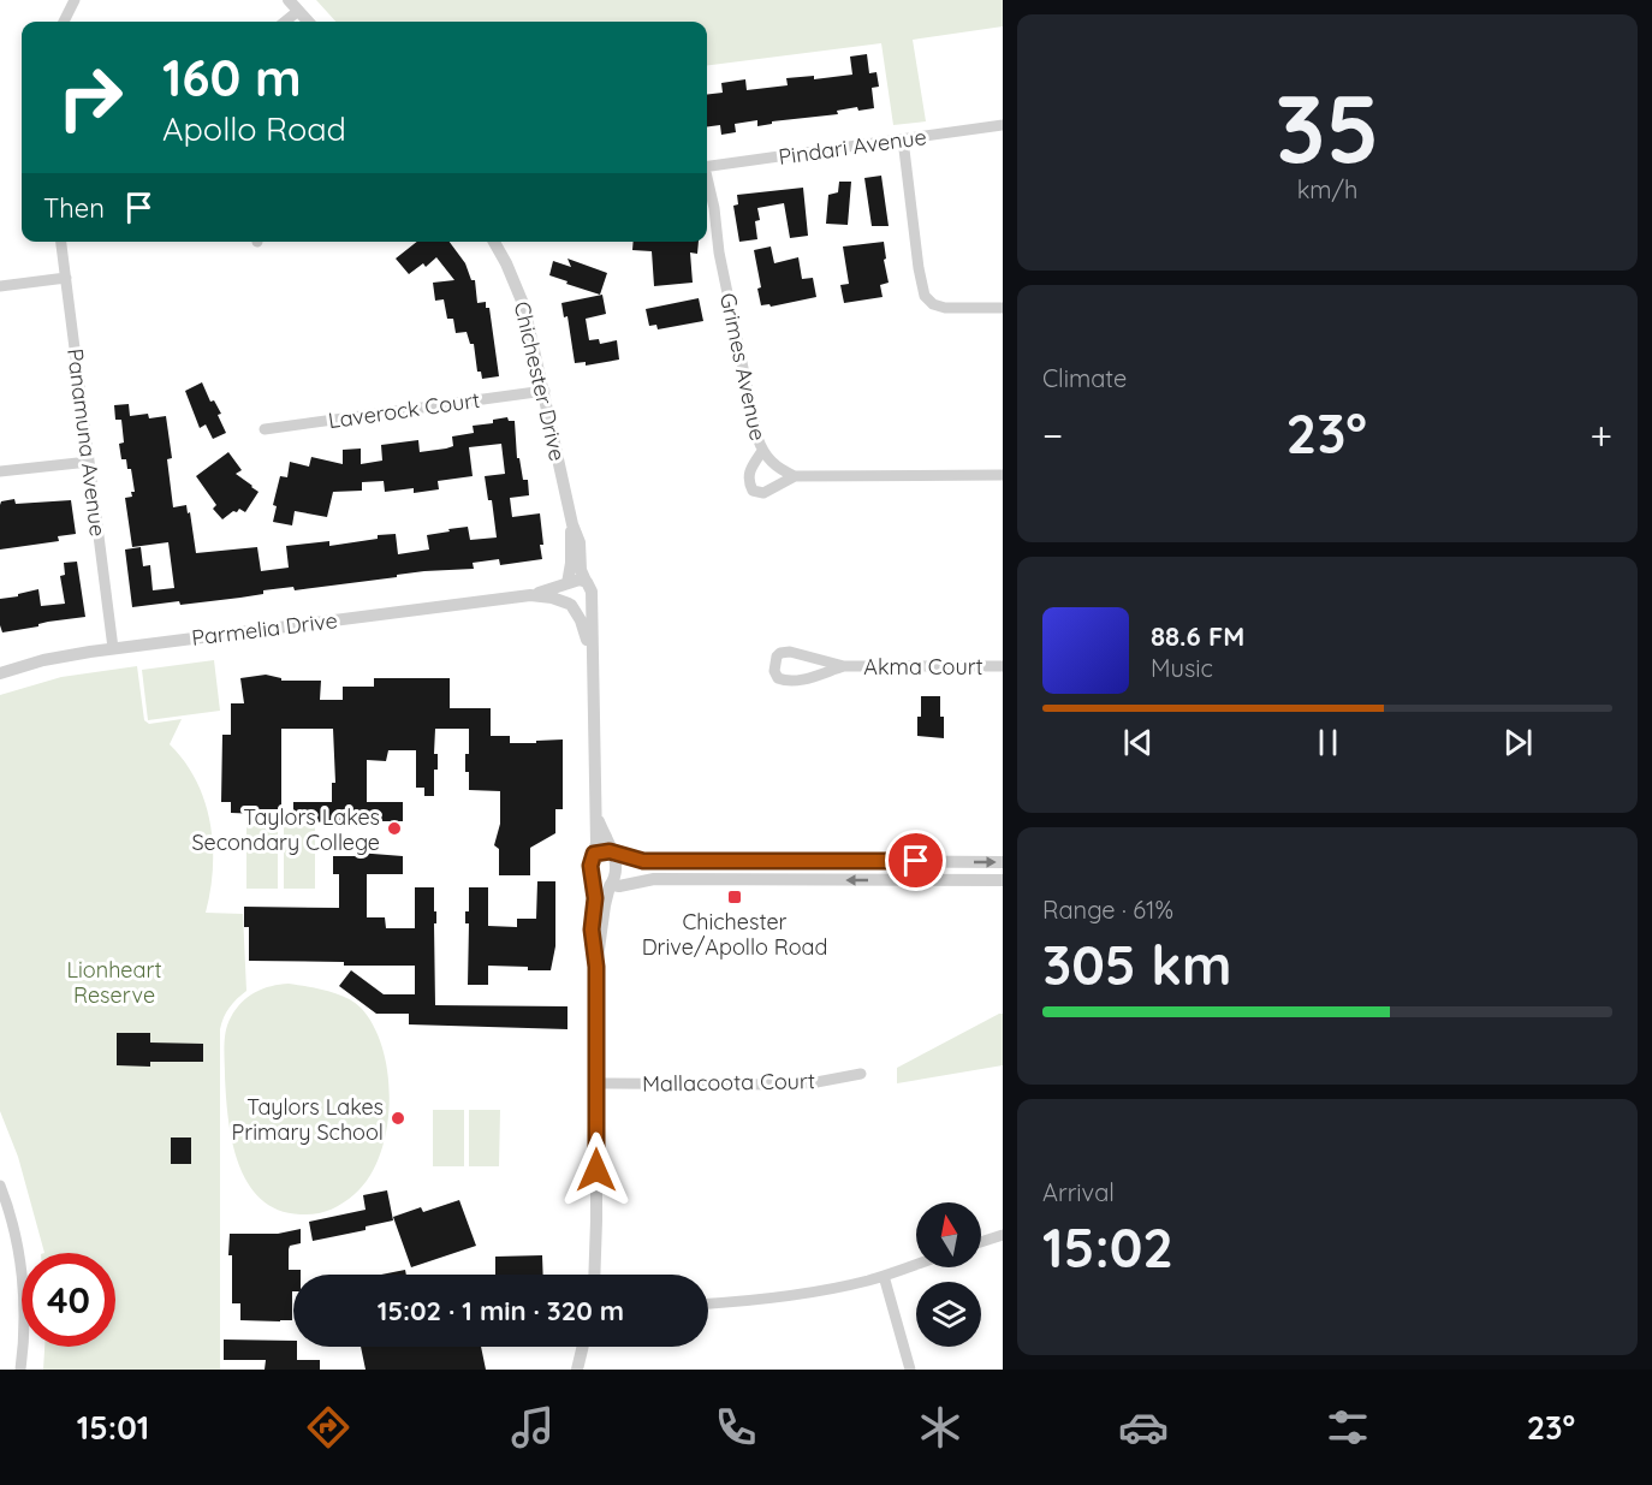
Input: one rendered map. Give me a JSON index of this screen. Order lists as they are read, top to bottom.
{
  "streets": {
    "street": [
      "Pindari Avenue",
      "Grimes Avenue",
      "Chichester Drive",
      "Laverock Court",
      "Panamuna Avenue",
      "Parmelia Drive",
      "Akma Court",
      "Mallacoota Court"
    ]
  },
  "crossings": [
    ["Pindari Avenue", "Grimes Avenue"],
    ["Chichester Drive", "Laverock Court"],
    ["Chichester Drive", "Parmelia Drive"],
    ["Panamuna Avenue", "Parmelia Drive"]
  ],
  "parks": ["Lionheart Reserve"],
  "places": {
    "other": ["Taylors Lakes Secondary College", "Taylors Lakes Primary School"],
    "transit": ["Chichester Drive/Apollo Road"]
  },
  "north": "top",
  "page": {
    "tile": [
      ["35", "km/h"],
      "Climate",
      ["Range · 61%", "305 km"],
      ["Arrival", "15:02"]
    ],
    "turn": ["160 m", "Apollo Road"],
    "then": "Then",
    "heat": ["−", "23°", "+"],
    "song": ["88.6 FM", "Music"],
    "limit": "40",
    "trip": "15:02 · 1 min · 320 m",
    "tabs": ["15:01", "23°"]
  }
}
